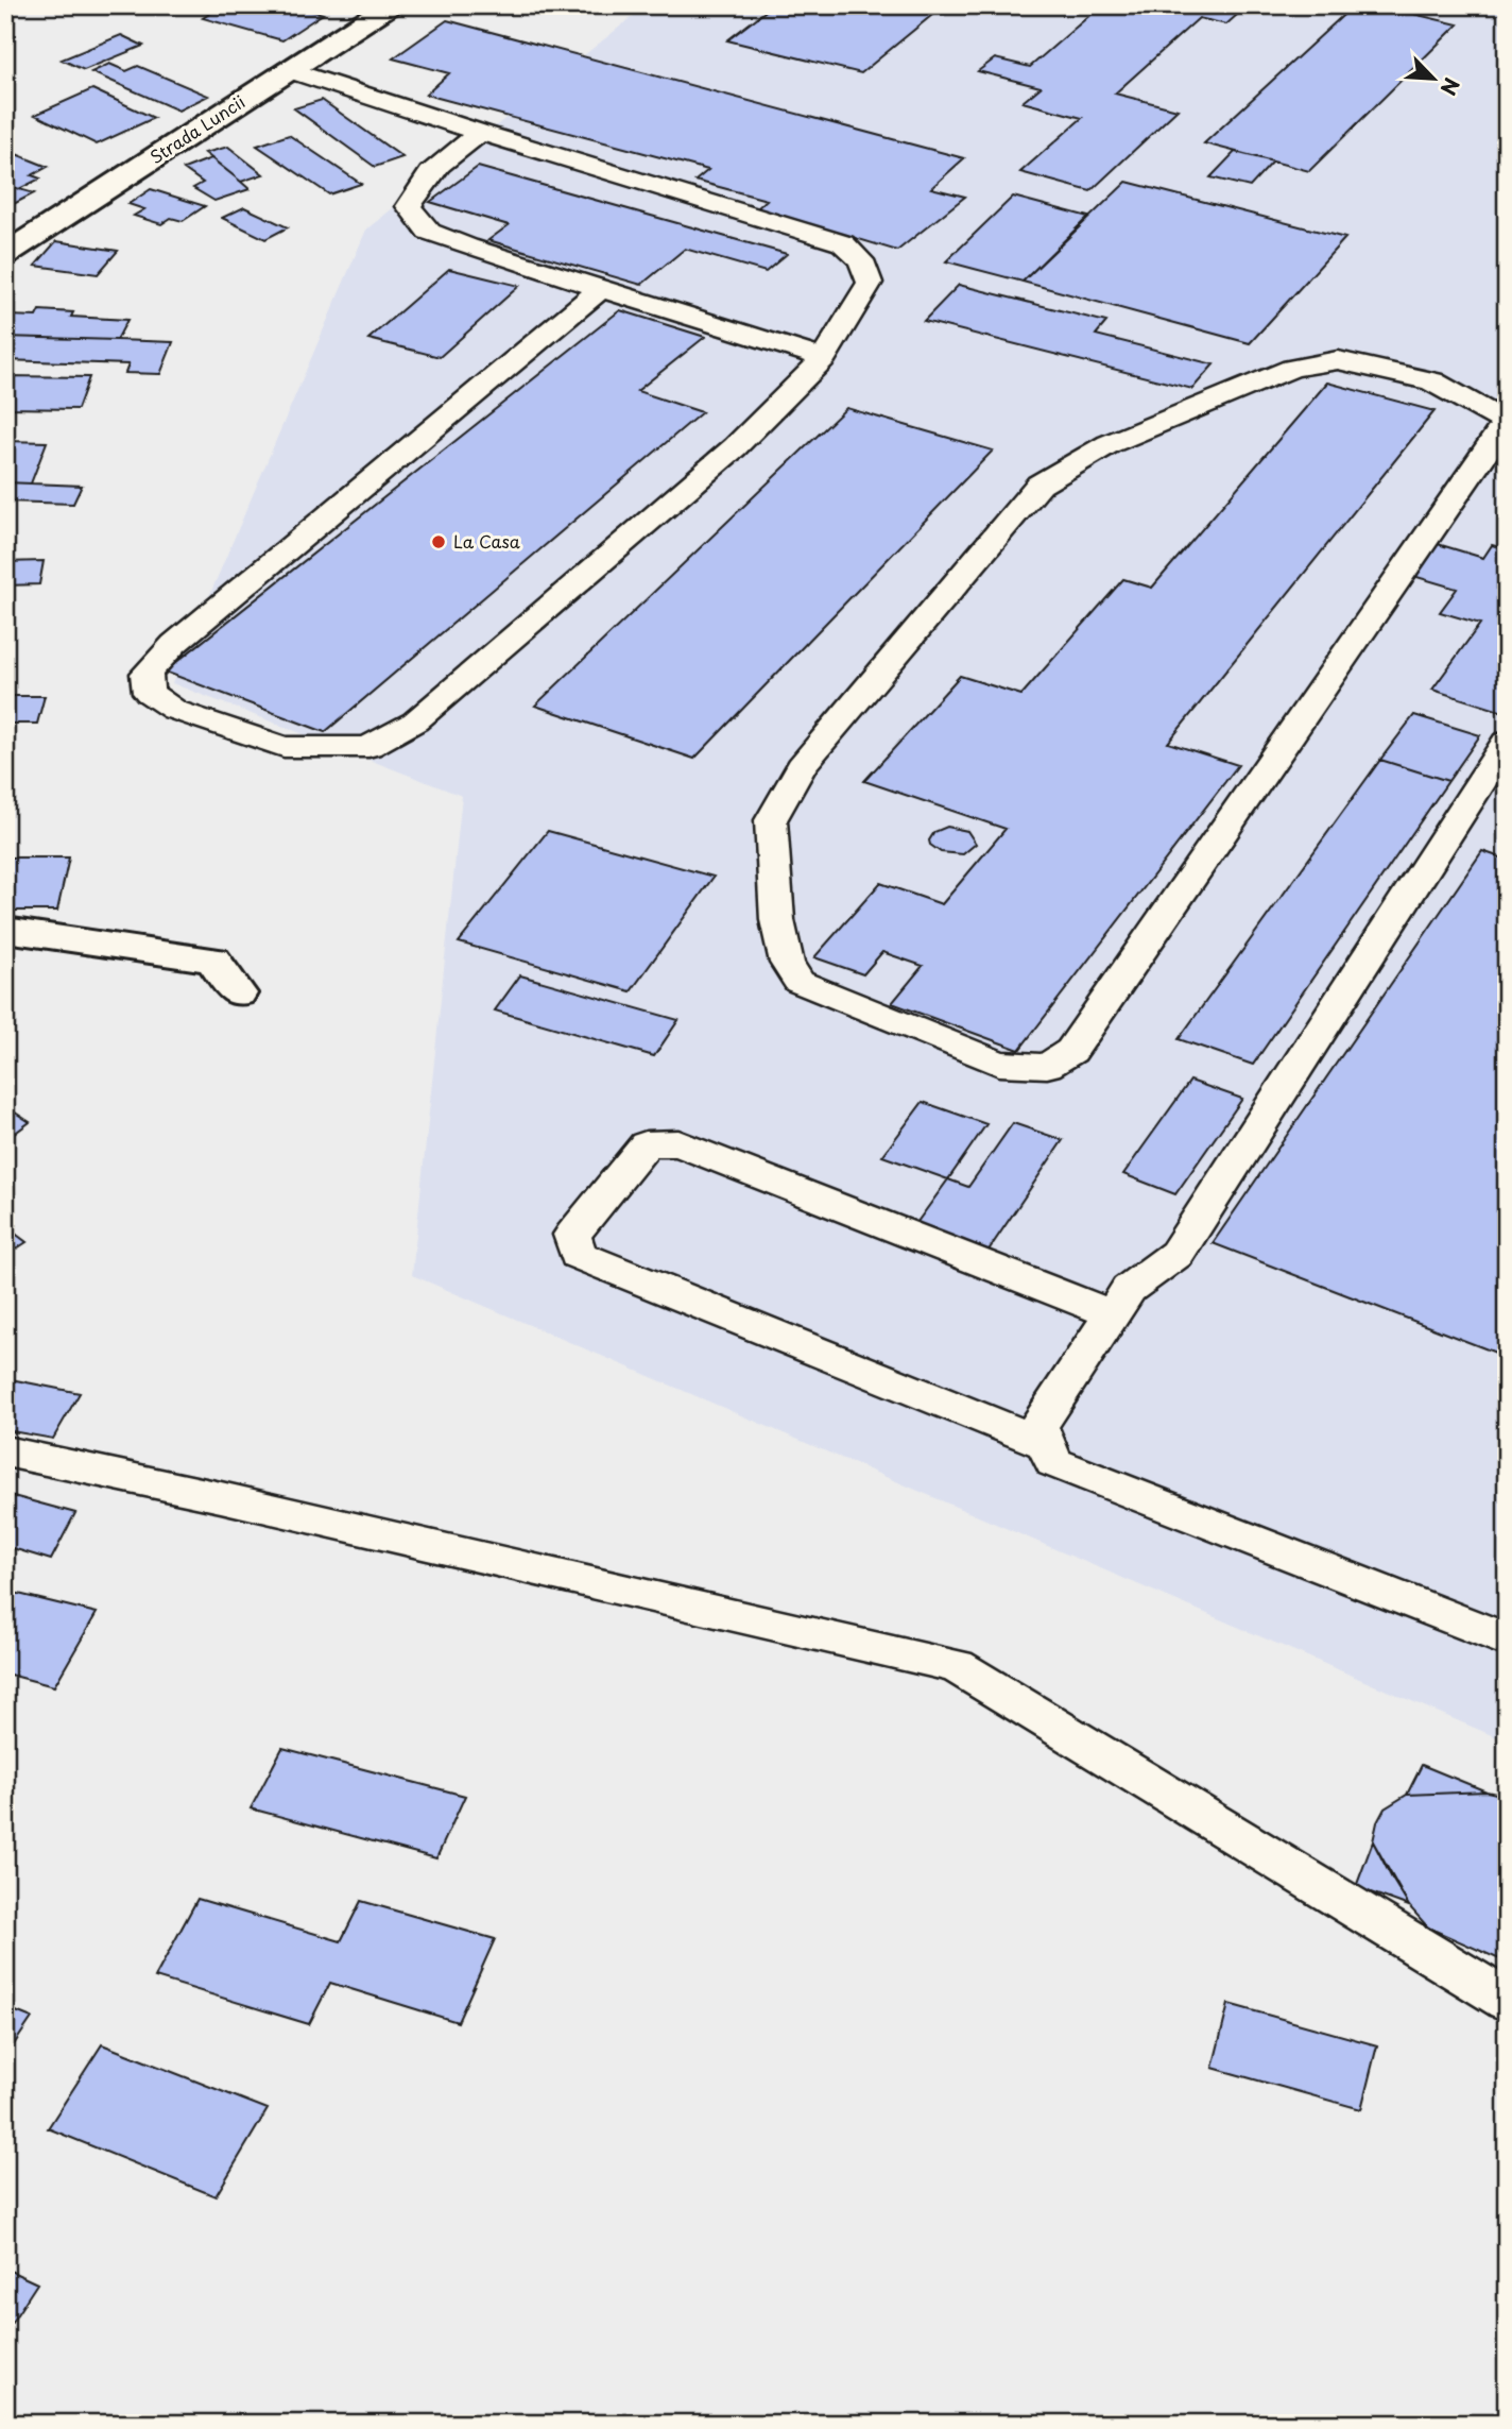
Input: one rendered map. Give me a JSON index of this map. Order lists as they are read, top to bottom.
{
  "streets": {
    "street": ["Strada Luncii"]
  },
  "places": ["La Casa"],
  "north": "bottom right"
}
